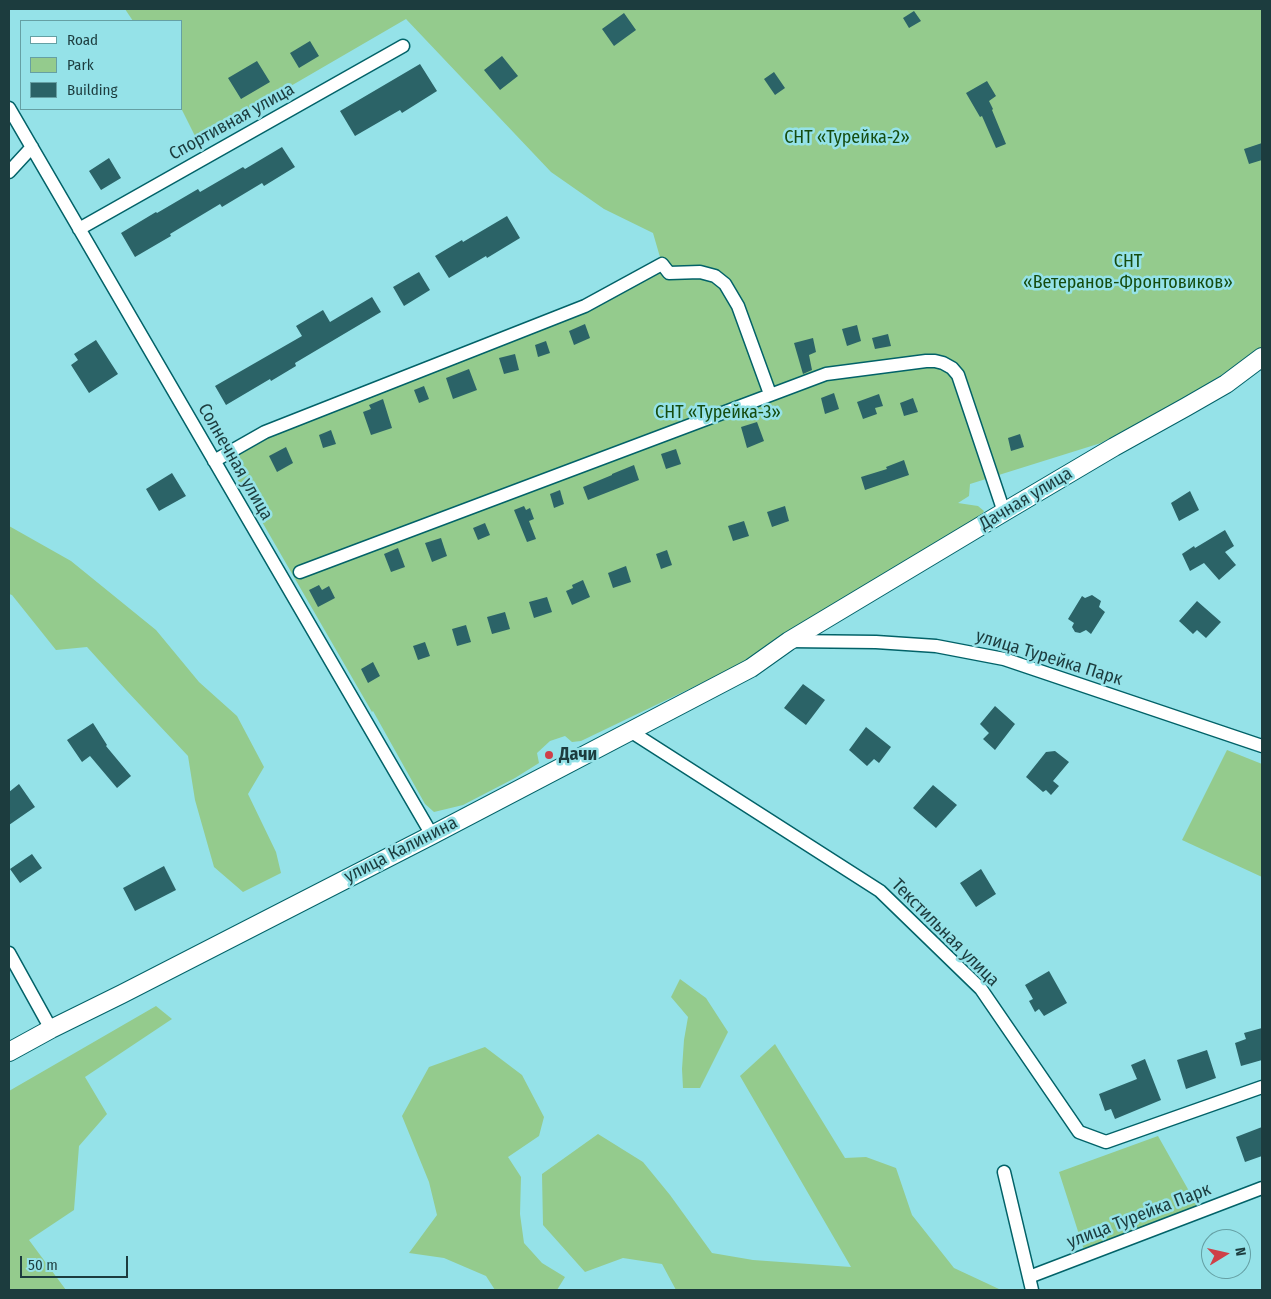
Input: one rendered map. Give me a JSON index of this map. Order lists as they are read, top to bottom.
{
  "streets": {
    "street": [
      "Спортивная улица",
      "Солнечная улица",
      "Дачная улица",
      "улица Турейка Парк",
      "улица Калинина",
      "Текстильная улица"
    ]
  },
  "crossings": [
    ["Спортивная улица", "Солнечная улица"],
    ["Солнечная улица", "улица Калинина"],
    ["Дачная улица", "улица Турейка Парк"],
    ["Дачная улица", "улица Калинина"],
    ["улица Турейка Парк", "улица Калинина"],
    ["улица Калинина", "Текстильная улица"]
  ],
  "parks": ["СНТ «Турейка-2»", "СНТ «Ветеранов-Фронтовиков»", "СНТ «Турейка-3»"],
  "places": ["Дачи"],
  "legend": ["Road", "Park", "Building"],
  "scale_bar": "50 m",
  "north": "right"
}
